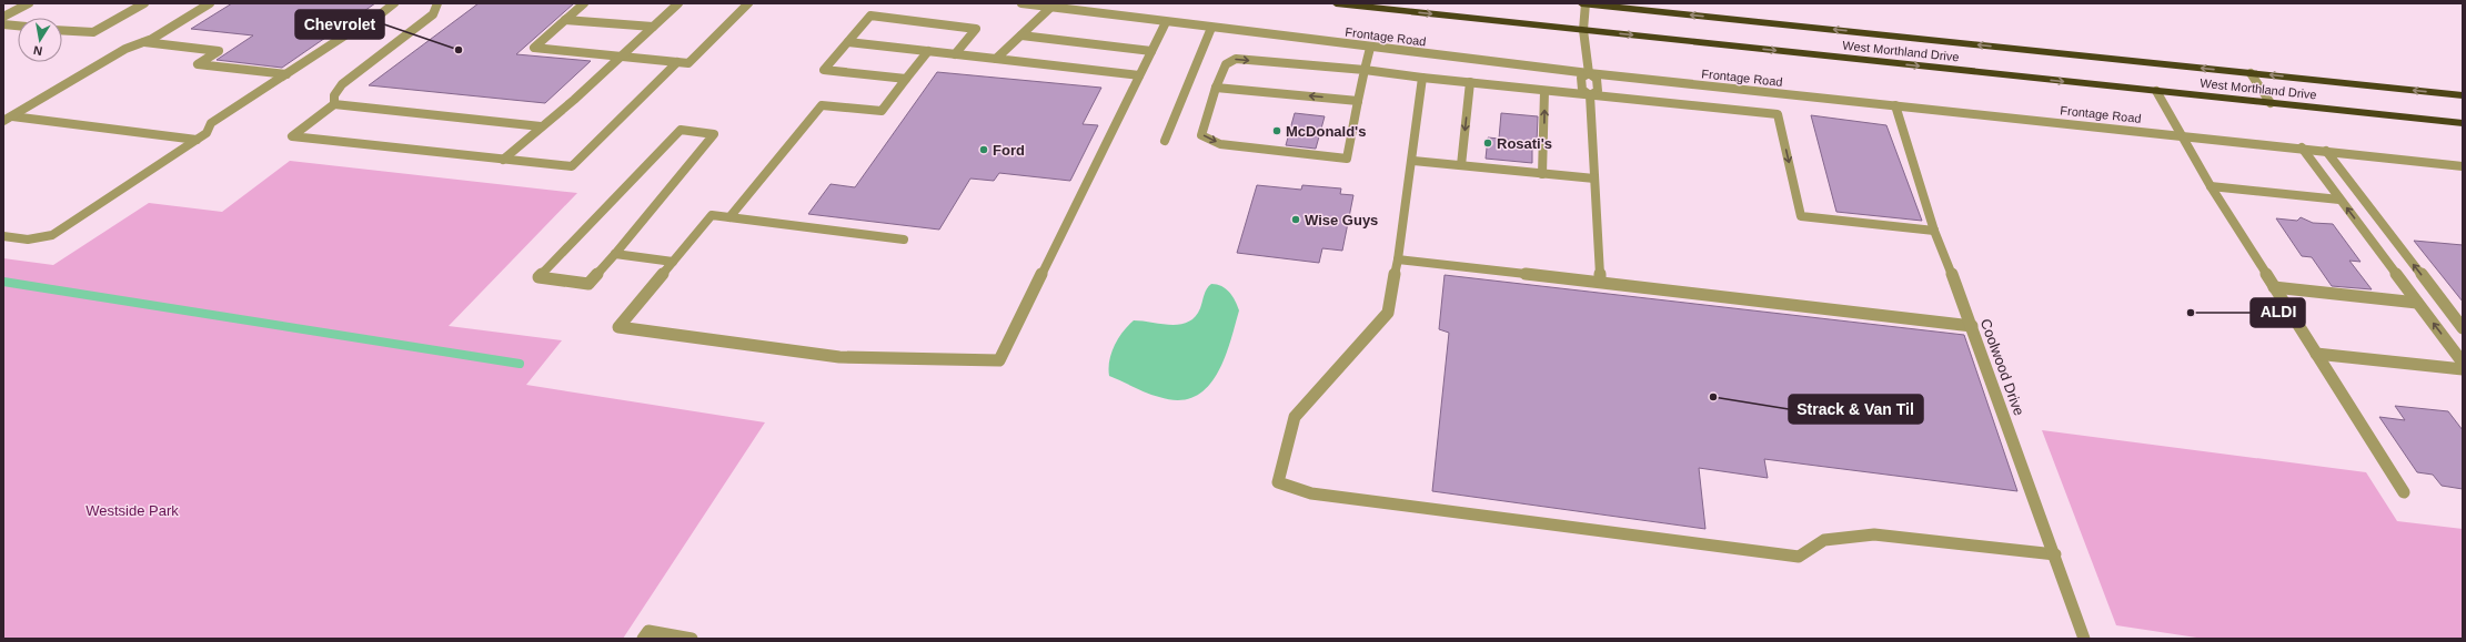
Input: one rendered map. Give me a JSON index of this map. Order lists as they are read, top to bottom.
{
  "streets": {
    "highway": ["West Morthland Drive"],
    "street": ["Frontage Road", "Coolwood Drive"]
  },
  "crossings": [
    ["Frontage Road", "Coolwood Drive"]
  ],
  "parks": ["Westside Park"],
  "places": [
    "Chevrolet",
    "McDonald's",
    "Rosati's",
    "Ford",
    "Wise Guys",
    "ALDI",
    "Strack & Van Til"
  ],
  "north": "bottom"
}
